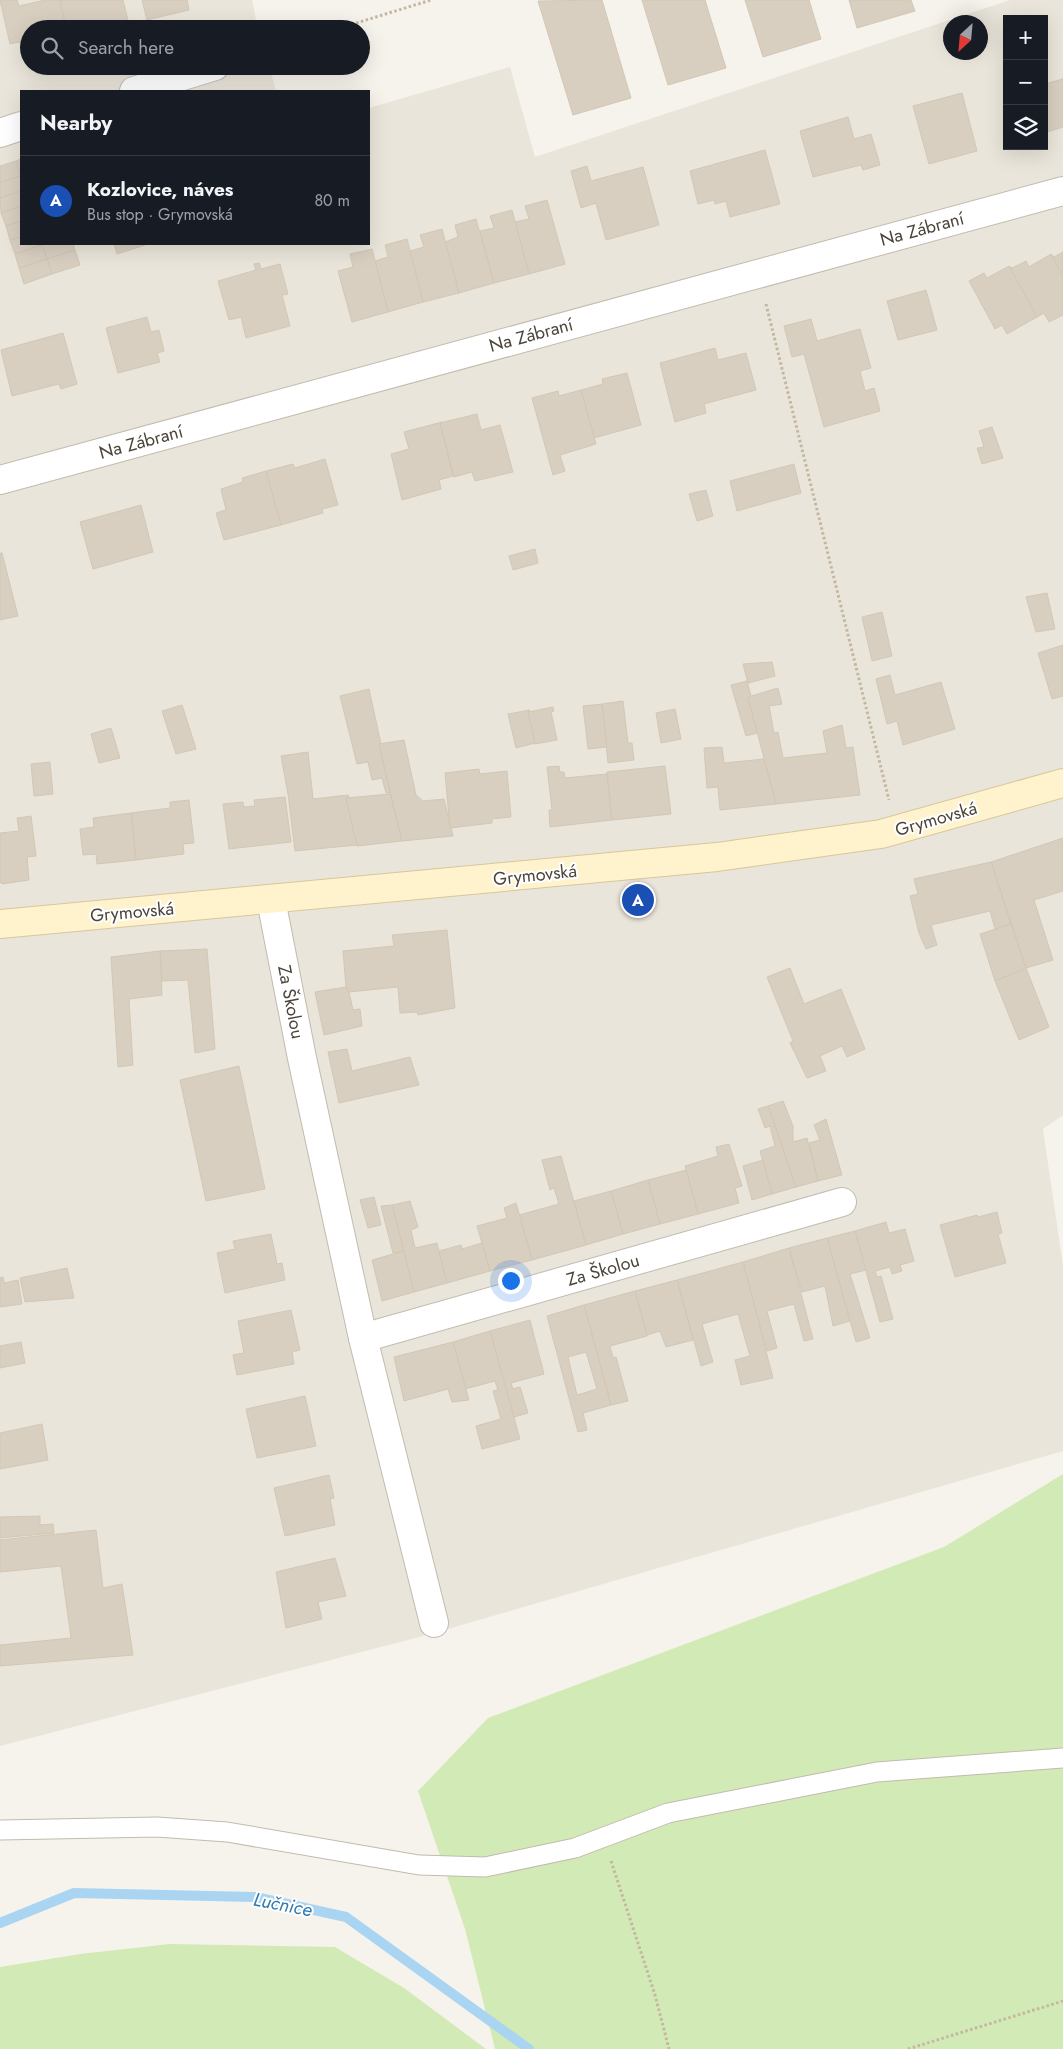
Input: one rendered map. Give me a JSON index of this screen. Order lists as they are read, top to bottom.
{
  "streets": {
    "main road": ["Grymovská"],
    "street": ["Na Zábraní", "Za Školou"]
  },
  "crossings": [
    ["Grymovská", "Za Školou"]
  ],
  "water": ["Lučnice"],
  "north": "bottom left",
  "page": {
    "map_buttons": ["+", "−"],
    "search": "Search here",
    "heading": "Nearby",
    "list": [
      {
        "mark": "A",
        "name": "Kozlovice, náves",
        "note": "Bus stop · Grymovská",
        "value": "80 m"
      }
    ],
    "pins": "A"
  }
}
